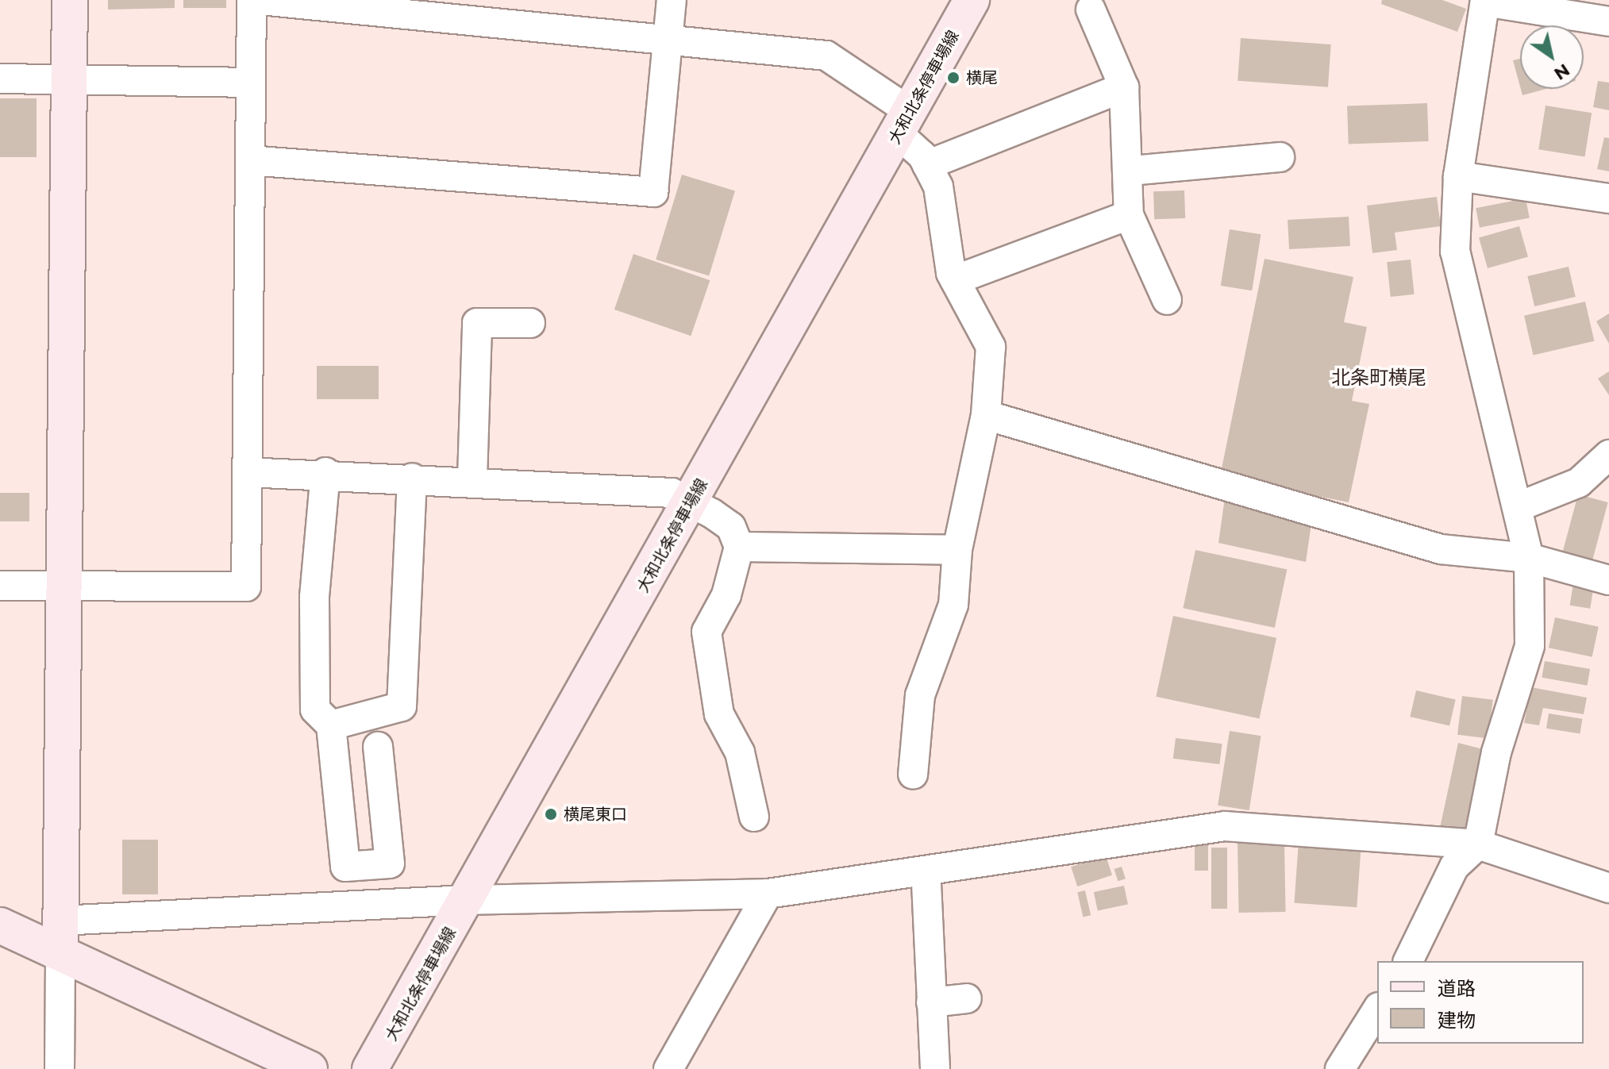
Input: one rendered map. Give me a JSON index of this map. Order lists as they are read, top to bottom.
{
  "streets": {
    "street": ["大和北条停車場線"]
  },
  "districts": ["北条町横尾"],
  "places": ["横尾", "横尾東口"],
  "legend": ["道路", "建物"],
  "north": "bottom right"
}
